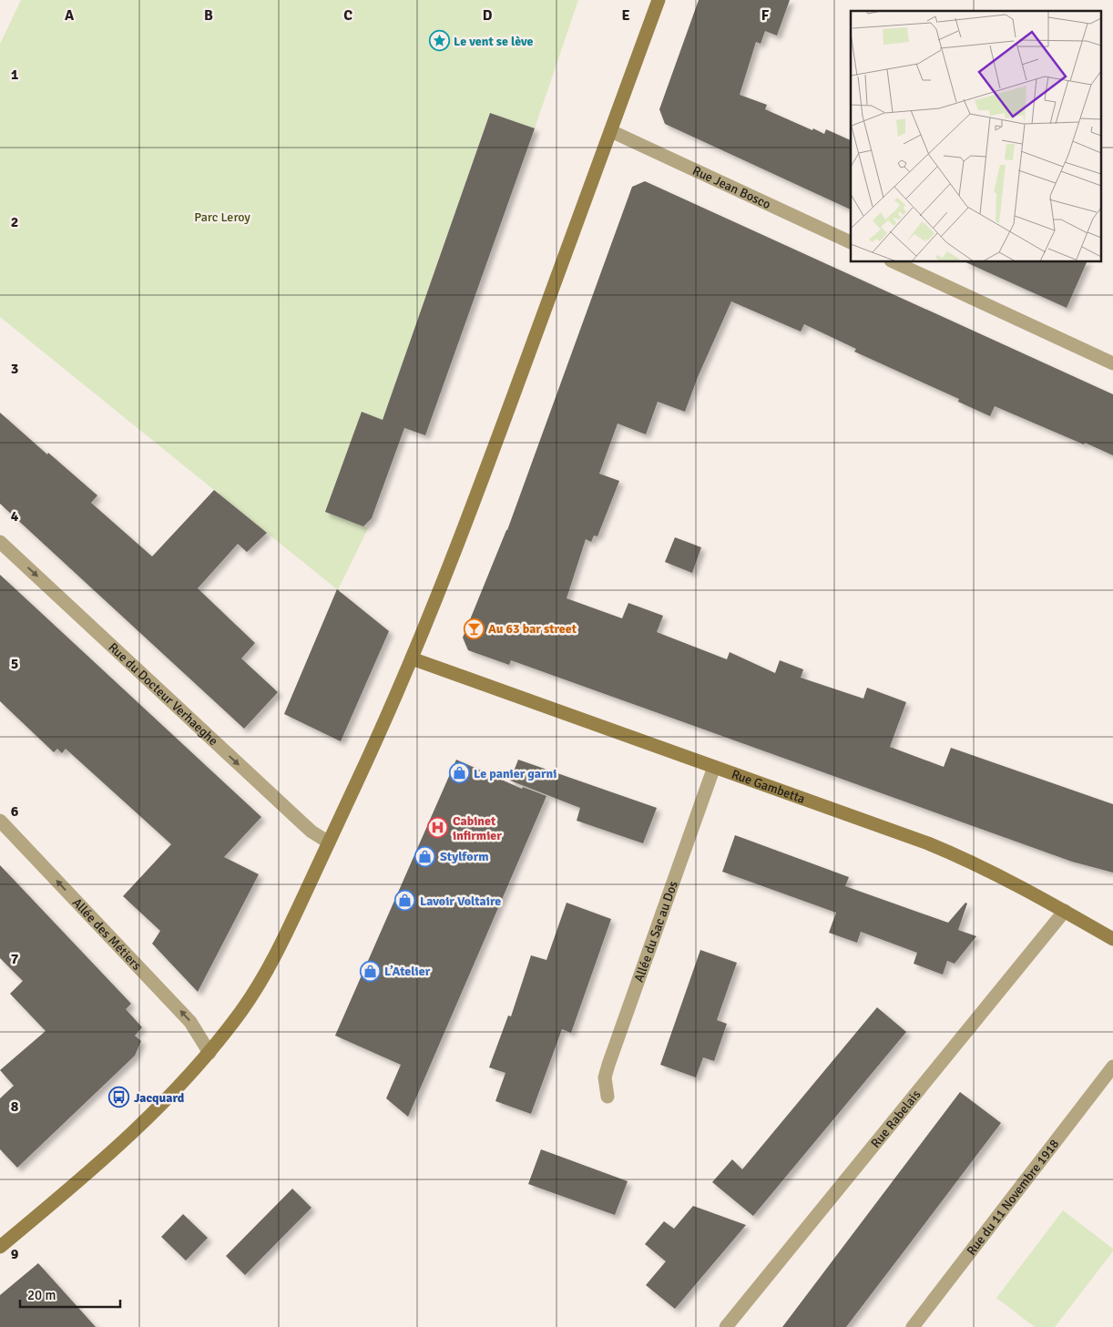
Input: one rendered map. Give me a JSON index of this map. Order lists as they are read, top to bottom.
{
  "streets": {
    "street": [
      "Rue Jean Bosco",
      "Rue du Docteur Verhaeghe",
      "Rue Gambetta",
      "Allée du Sac au Dos",
      "Allée des Métiers",
      "Rue Rabelais",
      "Rue du 11 Novembre 1918"
    ]
  },
  "crossings": [
    ["Rue Gambetta", "Allée du Sac au Dos"],
    ["Rue Gambetta", "Rue Rabelais"]
  ],
  "one_way": ["Rue du Docteur Verhaeghe", "Allée des Métiers"],
  "parks": ["Parc Leroy"],
  "places": {
    "place": ["Le vent se lève"],
    "bar": ["Au 63 bar street"],
    "shop": [
      "Le panier garni",
      "Stylform",
      "Lavoir Voltaire",
      "L’Atelier"
    ],
    "hospital": ["Cabinet infirmier"],
    "bus stop": ["Jacquard"]
  },
  "scale_bar": "20 m",
  "grid": {
    "columns": [
      "A",
      "B",
      "C",
      "D",
      "E",
      "F"
    ],
    "rows": [
      "1",
      "2",
      "3",
      "4",
      "5",
      "6",
      "7",
      "8",
      "9"
    ]
  }
}
